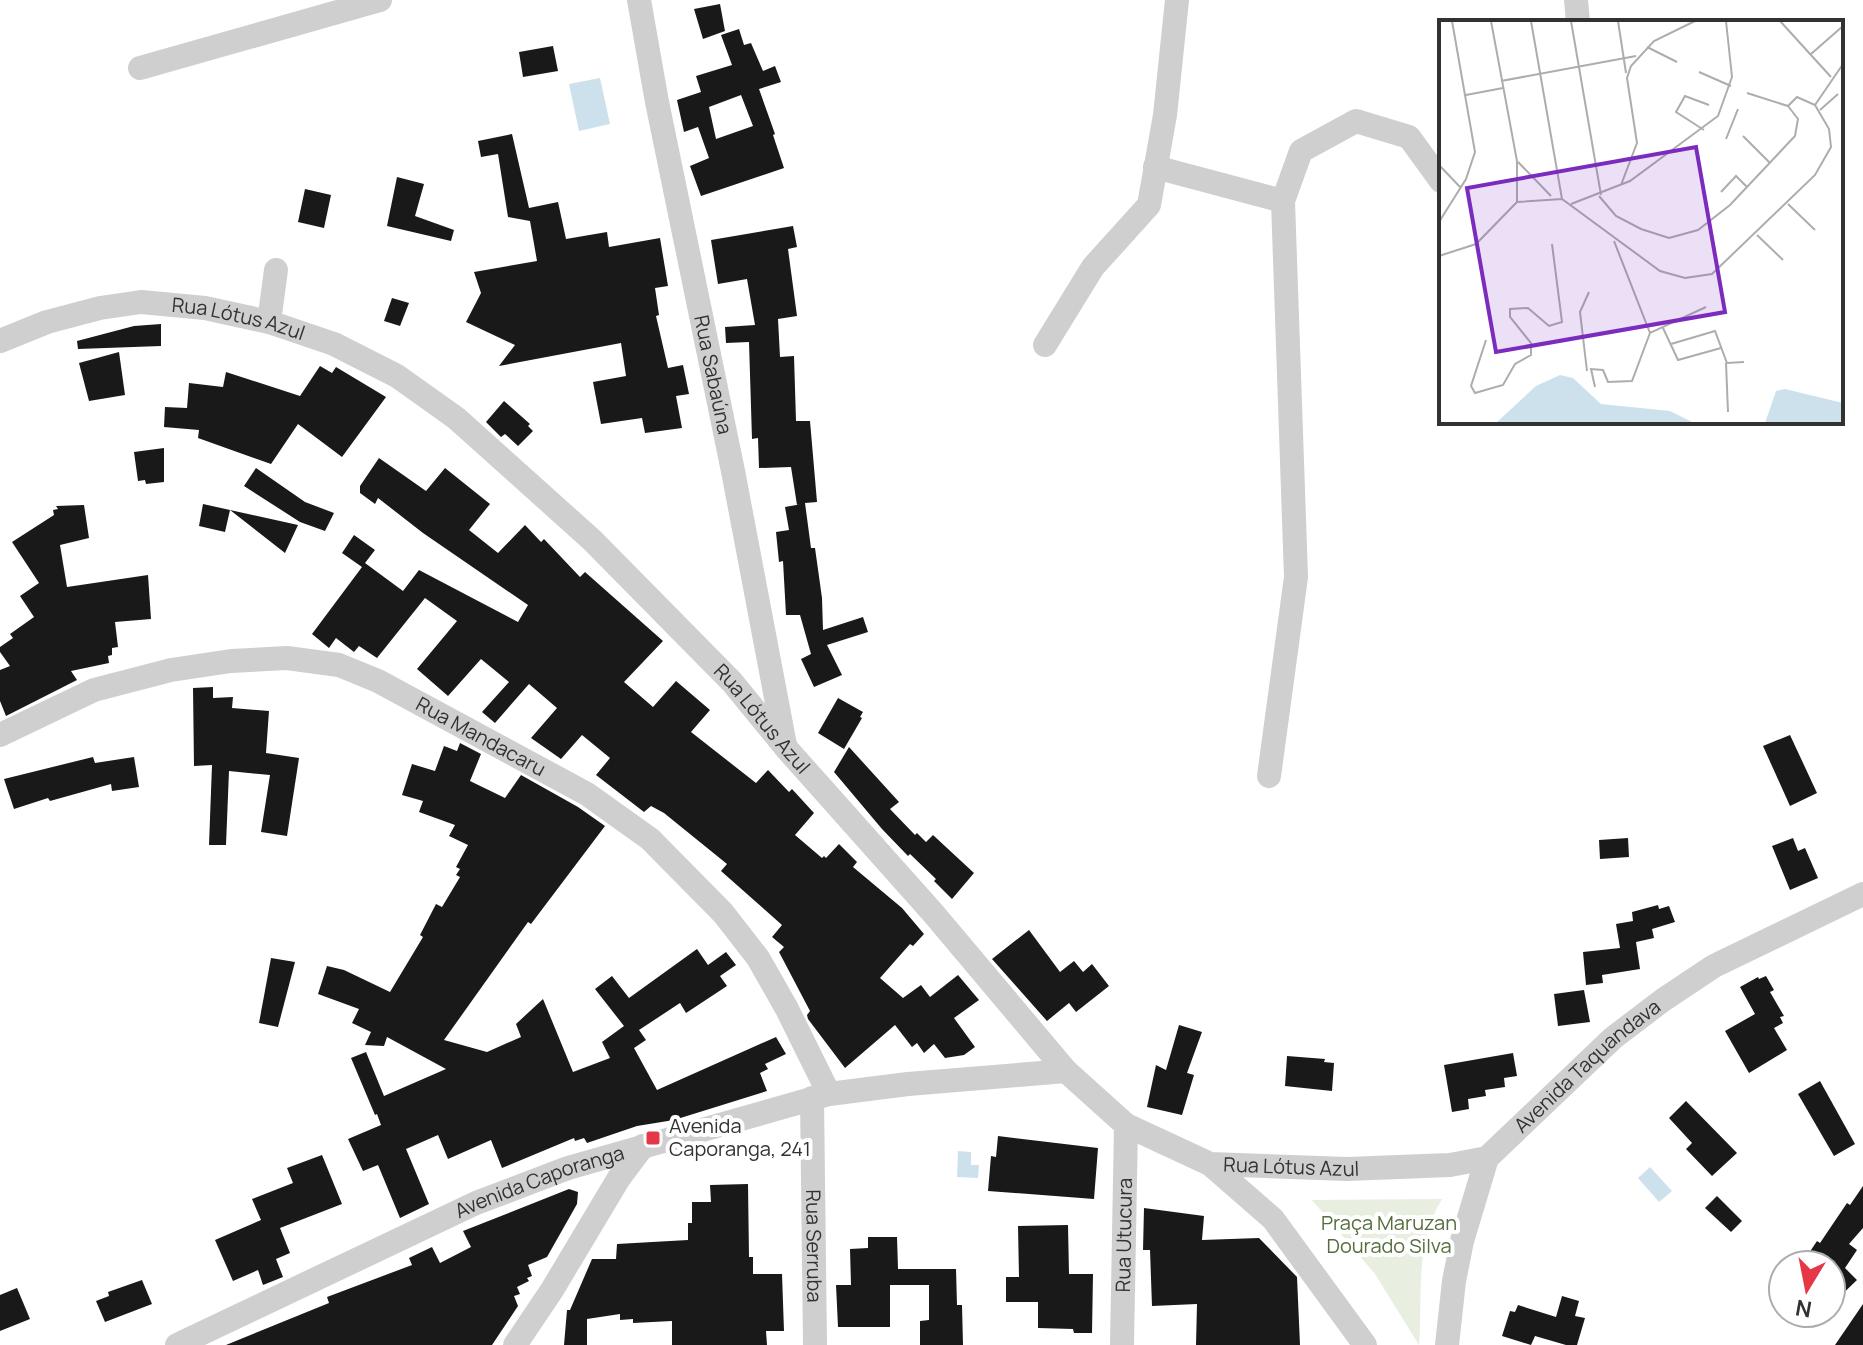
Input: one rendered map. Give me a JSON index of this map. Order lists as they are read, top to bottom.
{
  "streets": {
    "street": [
      "Rua Lótus Azul",
      "Rua Sabaúna",
      "Rua Mandacaru",
      "Avenida Taquandava",
      "Avenida Caporanga",
      "Rua Utucura",
      "Rua Serruba"
    ]
  },
  "crossings": [
    ["Rua Lótus Azul", "Rua Sabaúna"],
    ["Rua Lótus Azul", "Avenida Taquandava"],
    ["Rua Lótus Azul", "Avenida Caporanga"],
    ["Rua Lótus Azul", "Rua Utucura"],
    ["Rua Mandacaru", "Avenida Caporanga"],
    ["Rua Mandacaru", "Rua Serruba"],
    ["Avenida Caporanga", "Rua Serruba"]
  ],
  "parks": ["Praça Maruzan Dourado Silva"],
  "places": {
    "transit": ["Avenida Caporanga, 241"]
  },
  "north": "bottom"
}
